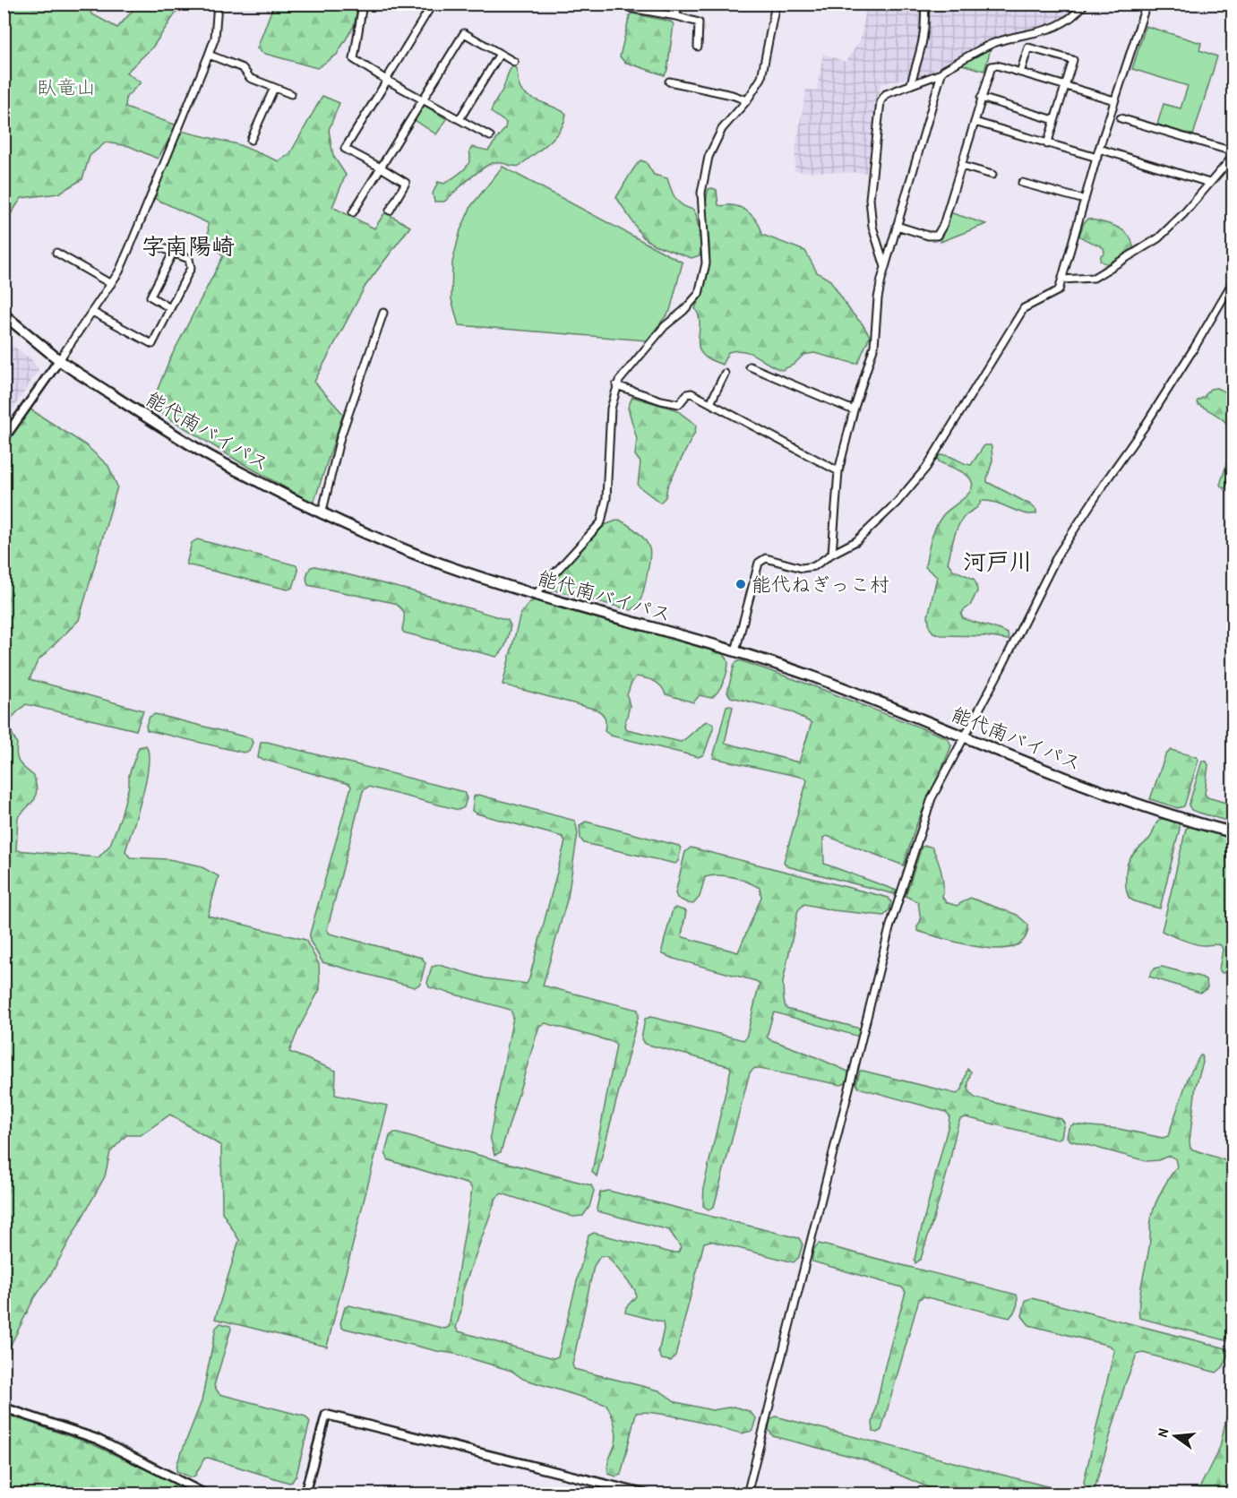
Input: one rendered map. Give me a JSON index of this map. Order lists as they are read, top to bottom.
{
  "streets": {
    "highway": ["能代南バイパス"]
  },
  "districts": ["字南陽崎", "河戸川"],
  "parks": ["臥竜山"],
  "places": ["能代ねぎっこ村"],
  "north": "left"
}
